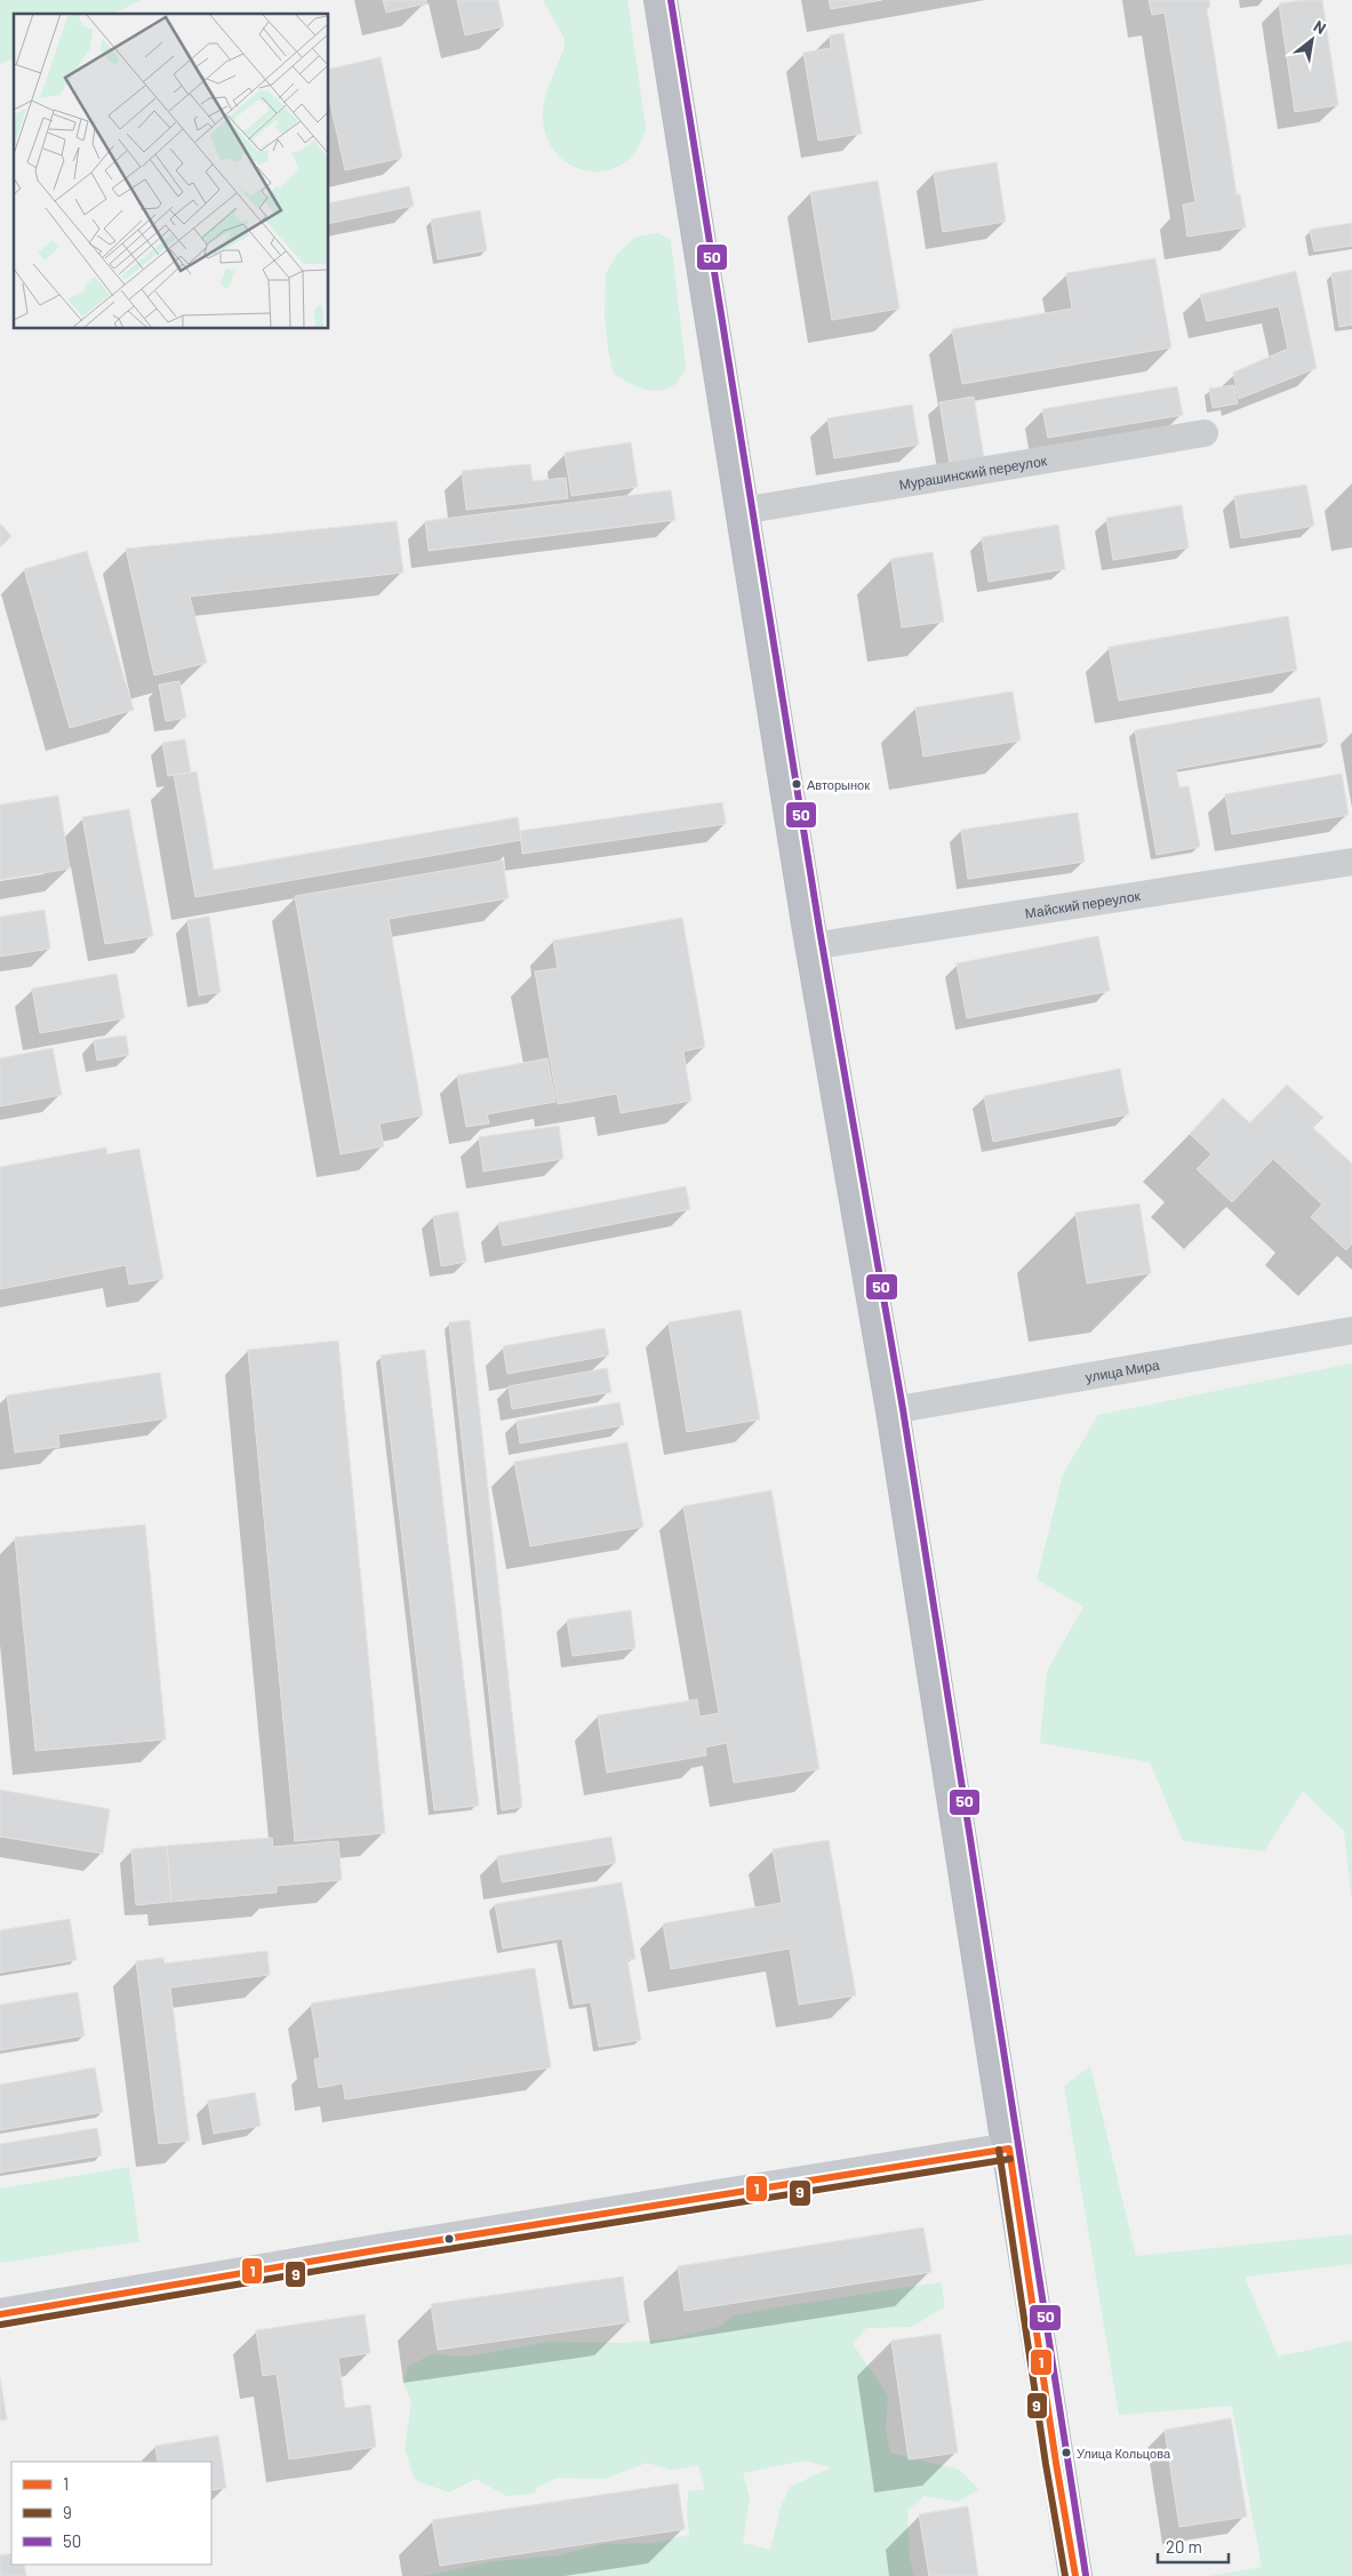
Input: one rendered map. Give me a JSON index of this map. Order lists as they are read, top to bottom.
{
  "streets": {
    "street": ["Мурашинский переулок", "Майский переулок", "улица Мира"]
  },
  "places": ["Авторынок", "Улица Кольцова"],
  "lines": ["transit line 50", "transit line 1", "transit line 9"],
  "legend": ["1", "9", "50"],
  "scale_bar": "20 m",
  "north": "top right"
}
